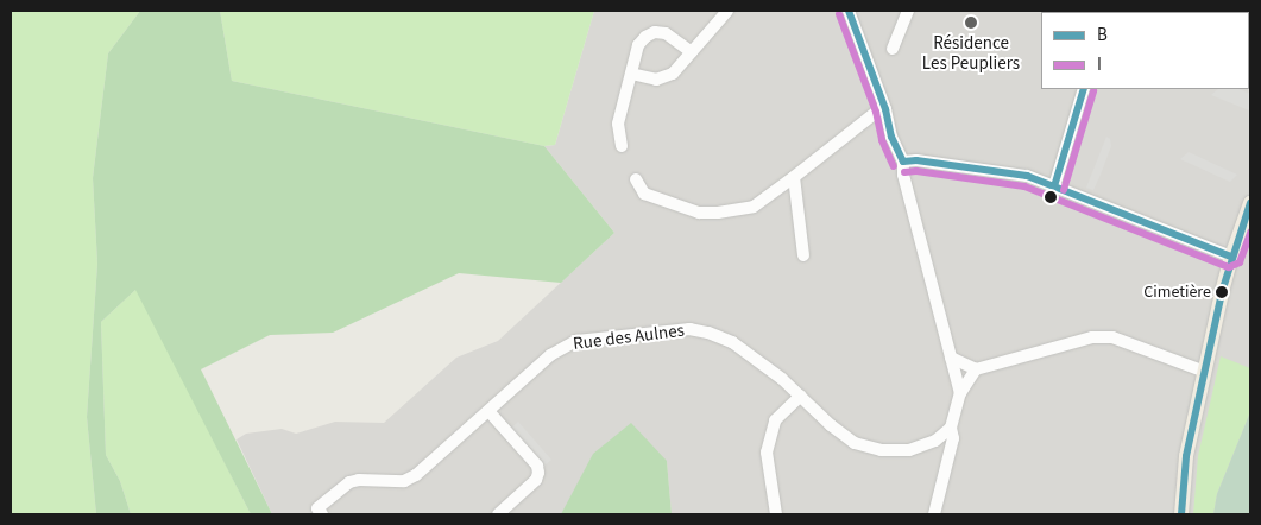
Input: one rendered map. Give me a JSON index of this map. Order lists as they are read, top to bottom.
{
  "streets": {
    "street": ["Rue des Aulnes"]
  },
  "places": ["Résidence Les Peupliers", "Cimetière"],
  "lines": ["transit line B", "transit line I"],
  "legend": ["B", "I"]
}
